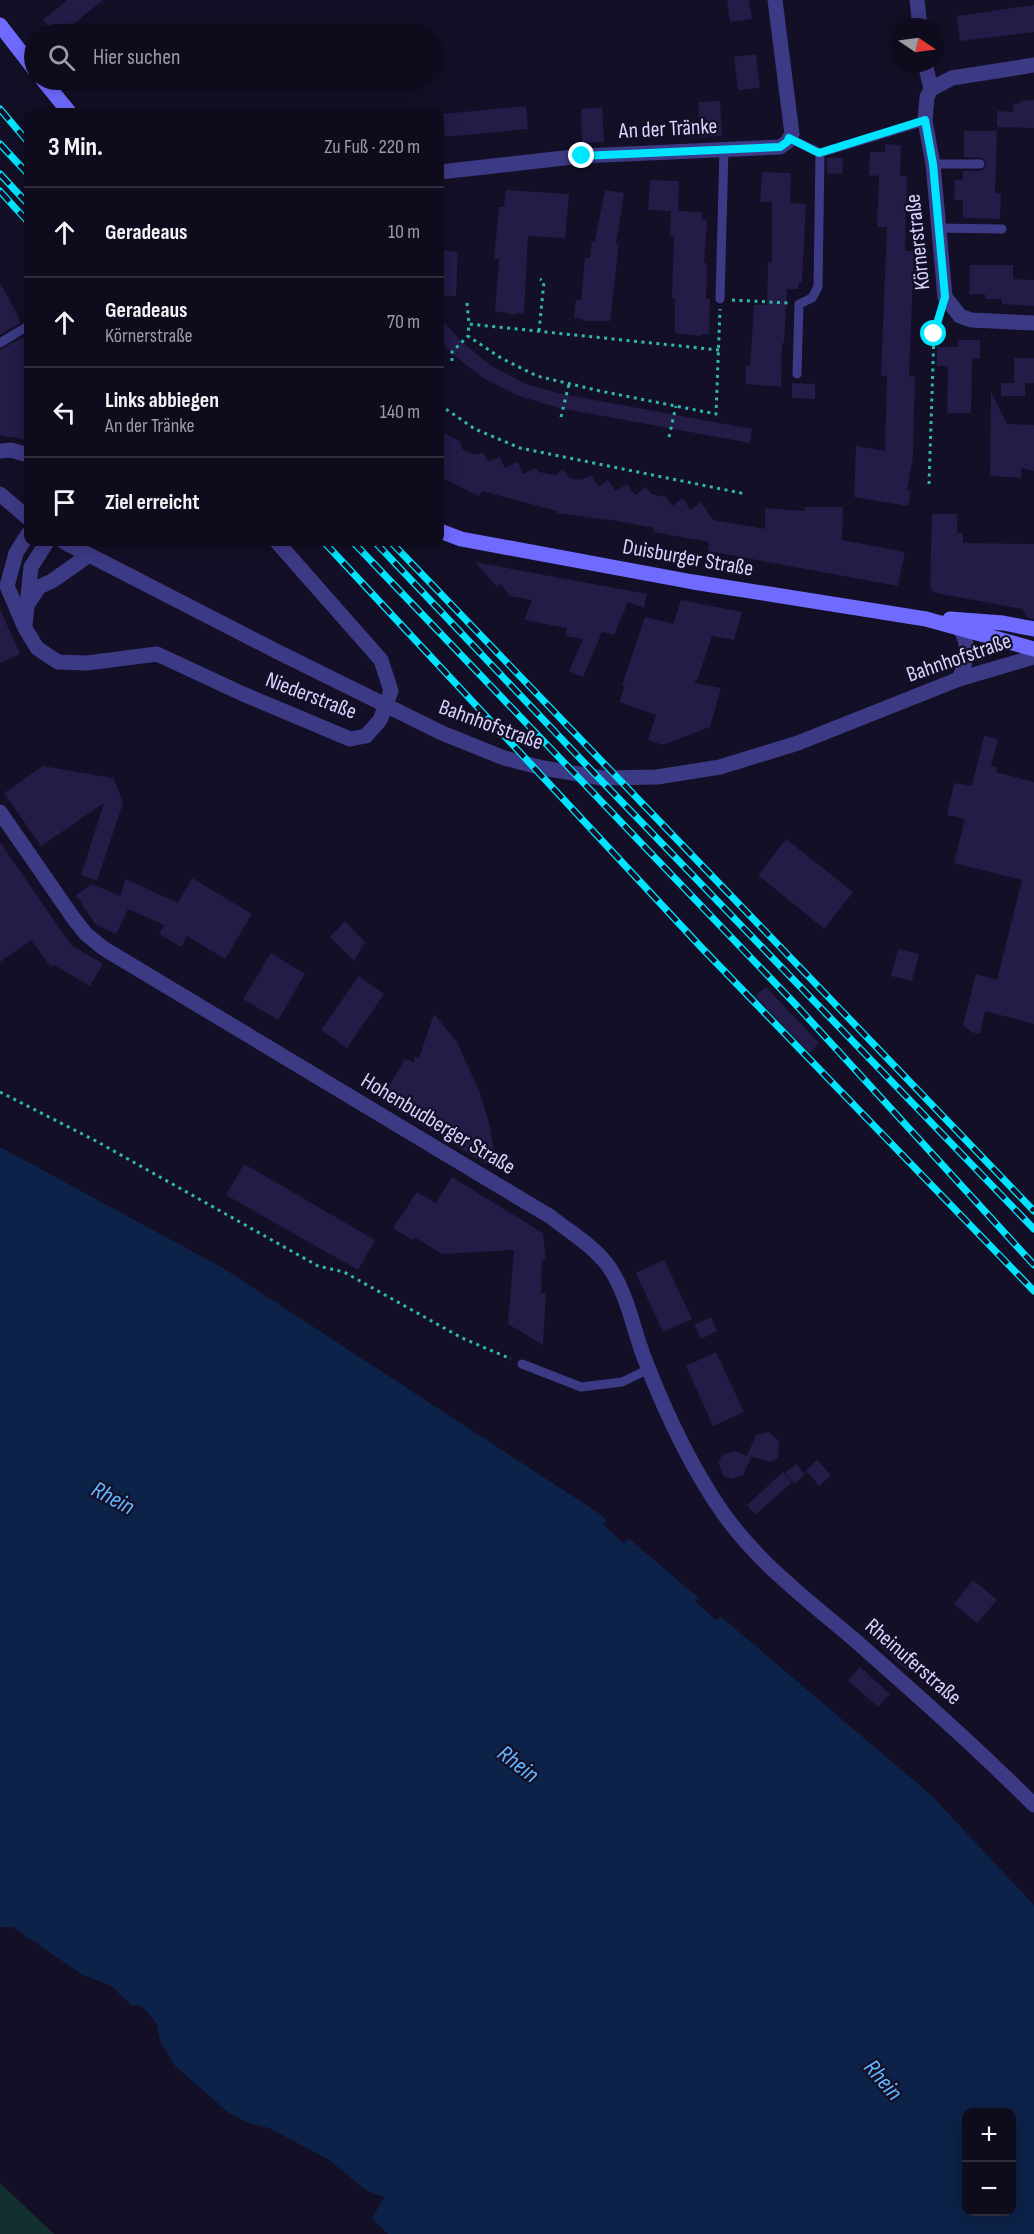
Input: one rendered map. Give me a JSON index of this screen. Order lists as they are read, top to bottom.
{
  "streets": {
    "main road": ["Duisburger Straße"],
    "street": [
      "An der Tränke",
      "Körnerstraße",
      "Bahnhofstraße",
      "Niederstraße",
      "Hohenbudberger Straße",
      "Rheinuferstraße"
    ]
  },
  "crossings": [
    ["Hohenbudberger Straße", "Rheinuferstraße"]
  ],
  "water": ["Rhein"],
  "north": "right",
  "page": {
    "search": "Hier suchen",
    "heading": ["3 Min.", "Zu Fuß · 220 m"],
    "list": [
      ["Geradeaus", "10 m"],
      ["Geradeaus", "Körnerstraße", "70 m"],
      ["Links abbiegen", "An der Tränke", "140 m"],
      "Ziel erreicht"
    ],
    "map_buttons": ["+", "−"]
  }
}
